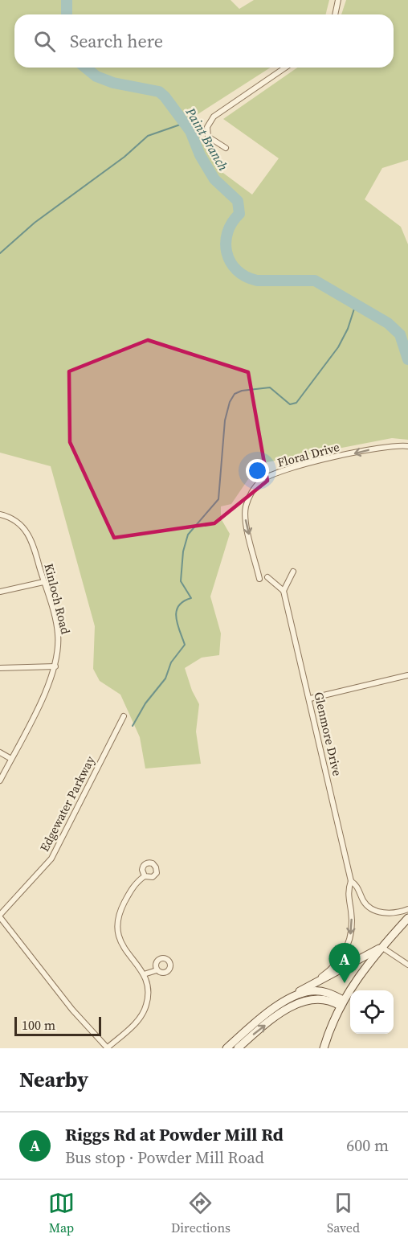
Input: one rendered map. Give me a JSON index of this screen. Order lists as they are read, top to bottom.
{
  "streets": {
    "street": [
      "Floral Drive",
      "Kinloch Road",
      "Glenmore Drive",
      "Edgewater Parkway"
    ]
  },
  "water": ["Paint Branch"],
  "scale_bar": "100 m",
  "page": {
    "search": "Search here",
    "pins": "A",
    "scale": "100 m",
    "heading": "Nearby",
    "list": [
      {
        "mark": "A",
        "name": "Riggs Rd at Powder Mill Rd",
        "note": "Bus stop · Powder Mill Road",
        "value": "600 m"
      }
    ],
    "nav": ["Map", "Directions", "Saved"]
  }
}
